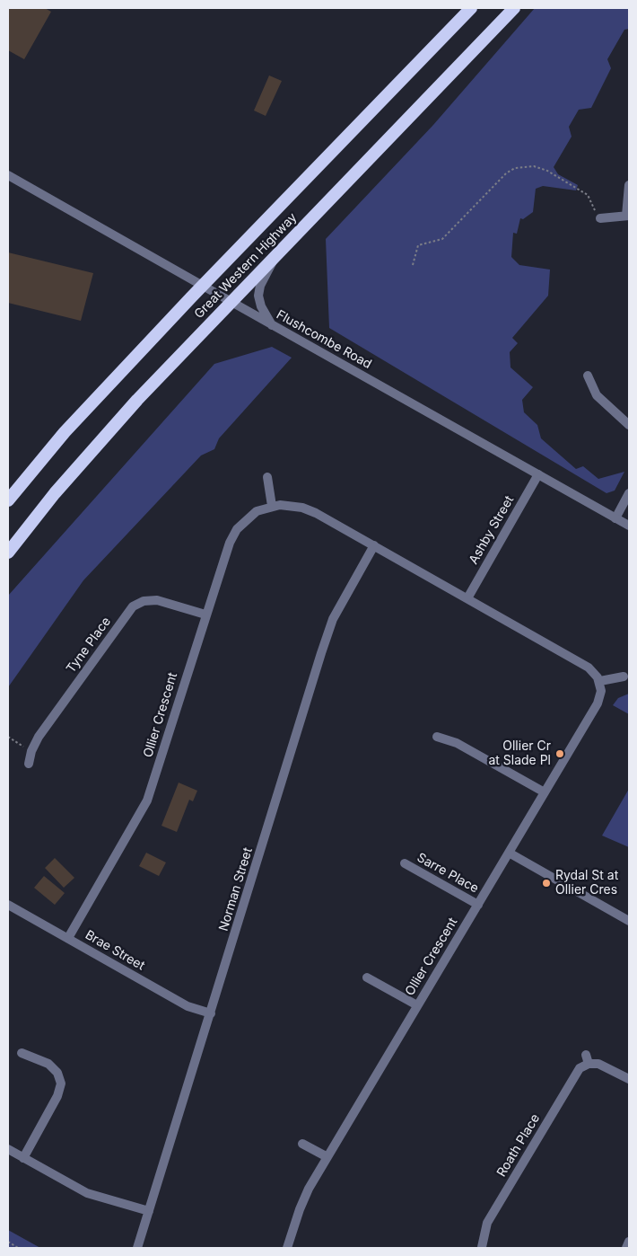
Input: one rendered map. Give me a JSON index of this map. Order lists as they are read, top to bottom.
{
  "streets": {
    "highway": ["Great Western Highway"],
    "street": [
      "Flushcombe Road",
      "Ashby Street",
      "Tyne Place",
      "Ollier Crescent",
      "Sarre Place",
      "Norman Street",
      "Brae Street",
      "Roath Place"
    ]
  },
  "crossings": [
    ["Great Western Highway", "Flushcombe Road"],
    ["Flushcombe Road", "Ashby Street"],
    ["Ashby Street", "Ollier Crescent"],
    ["Tyne Place", "Ollier Crescent"],
    ["Ollier Crescent", "Sarre Place"],
    ["Ollier Crescent", "Norman Street"],
    ["Ollier Crescent", "Brae Street"],
    ["Norman Street", "Brae Street"]
  ],
  "places": ["Ollier Cr at Slade Pl", "Rydal St at Ollier Cres"]
}
